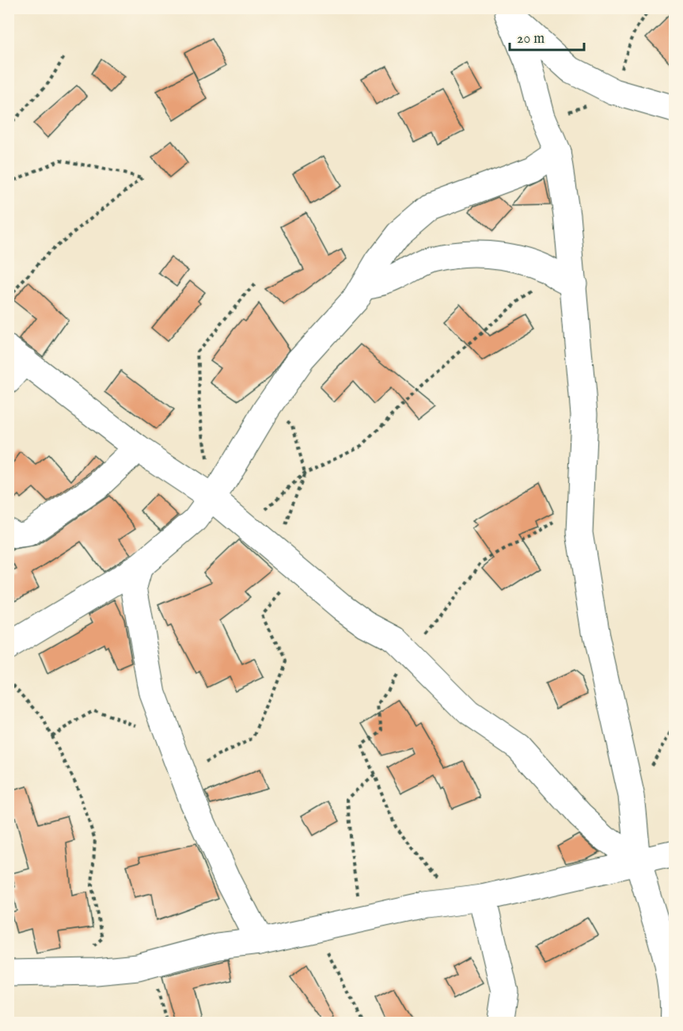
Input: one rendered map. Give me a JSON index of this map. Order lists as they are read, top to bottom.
{
  "scale_bar": "20 m"
}
